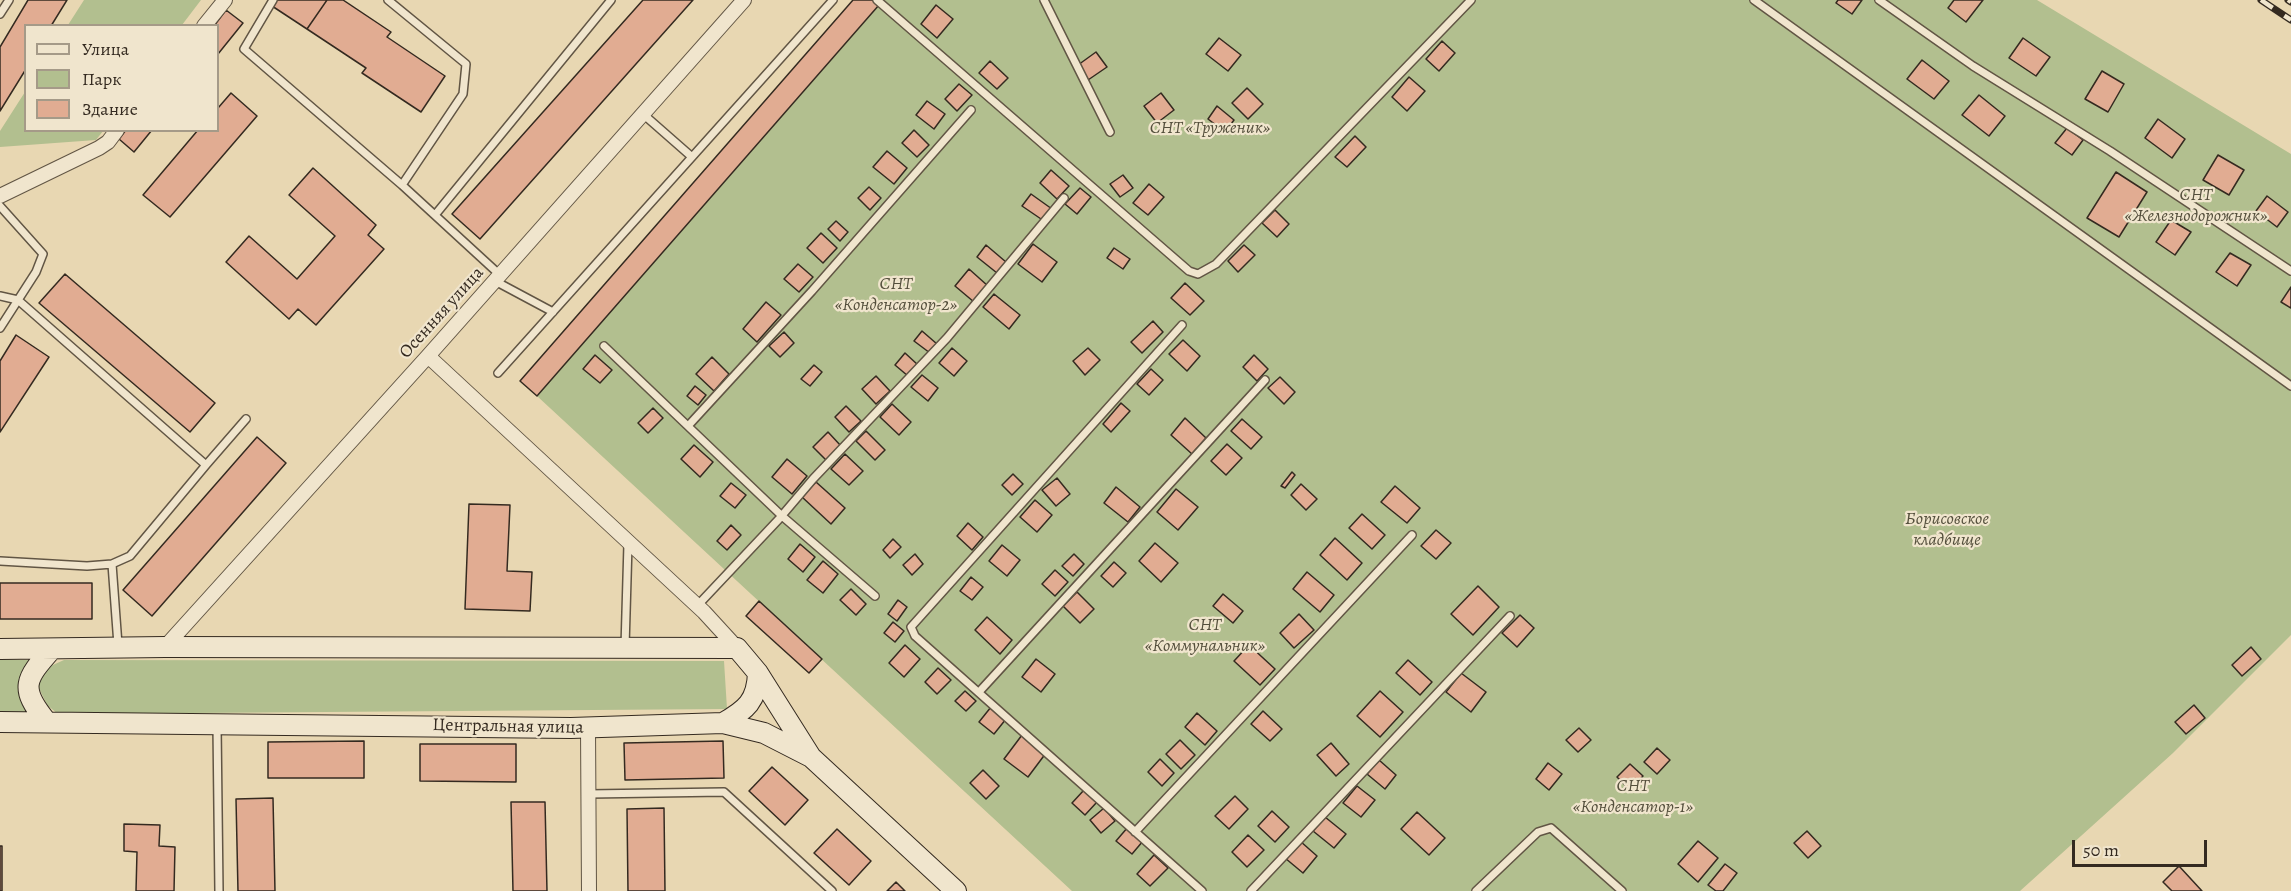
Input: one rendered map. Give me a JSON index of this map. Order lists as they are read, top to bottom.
{
  "streets": {
    "street": ["Осенняя улица", "Центральная улица"]
  },
  "parks": [
    "СНТ «Труженик»",
    "СНТ «Железнодорожник»",
    "СНТ «Конденсатор-2»",
    "Борисовское кладбище",
    "СНТ «Коммунальник»",
    "СНТ «Конденсатор-1»"
  ],
  "legend": ["Улица", "Парк", "Здание"],
  "scale_bar": "50 m"
}
